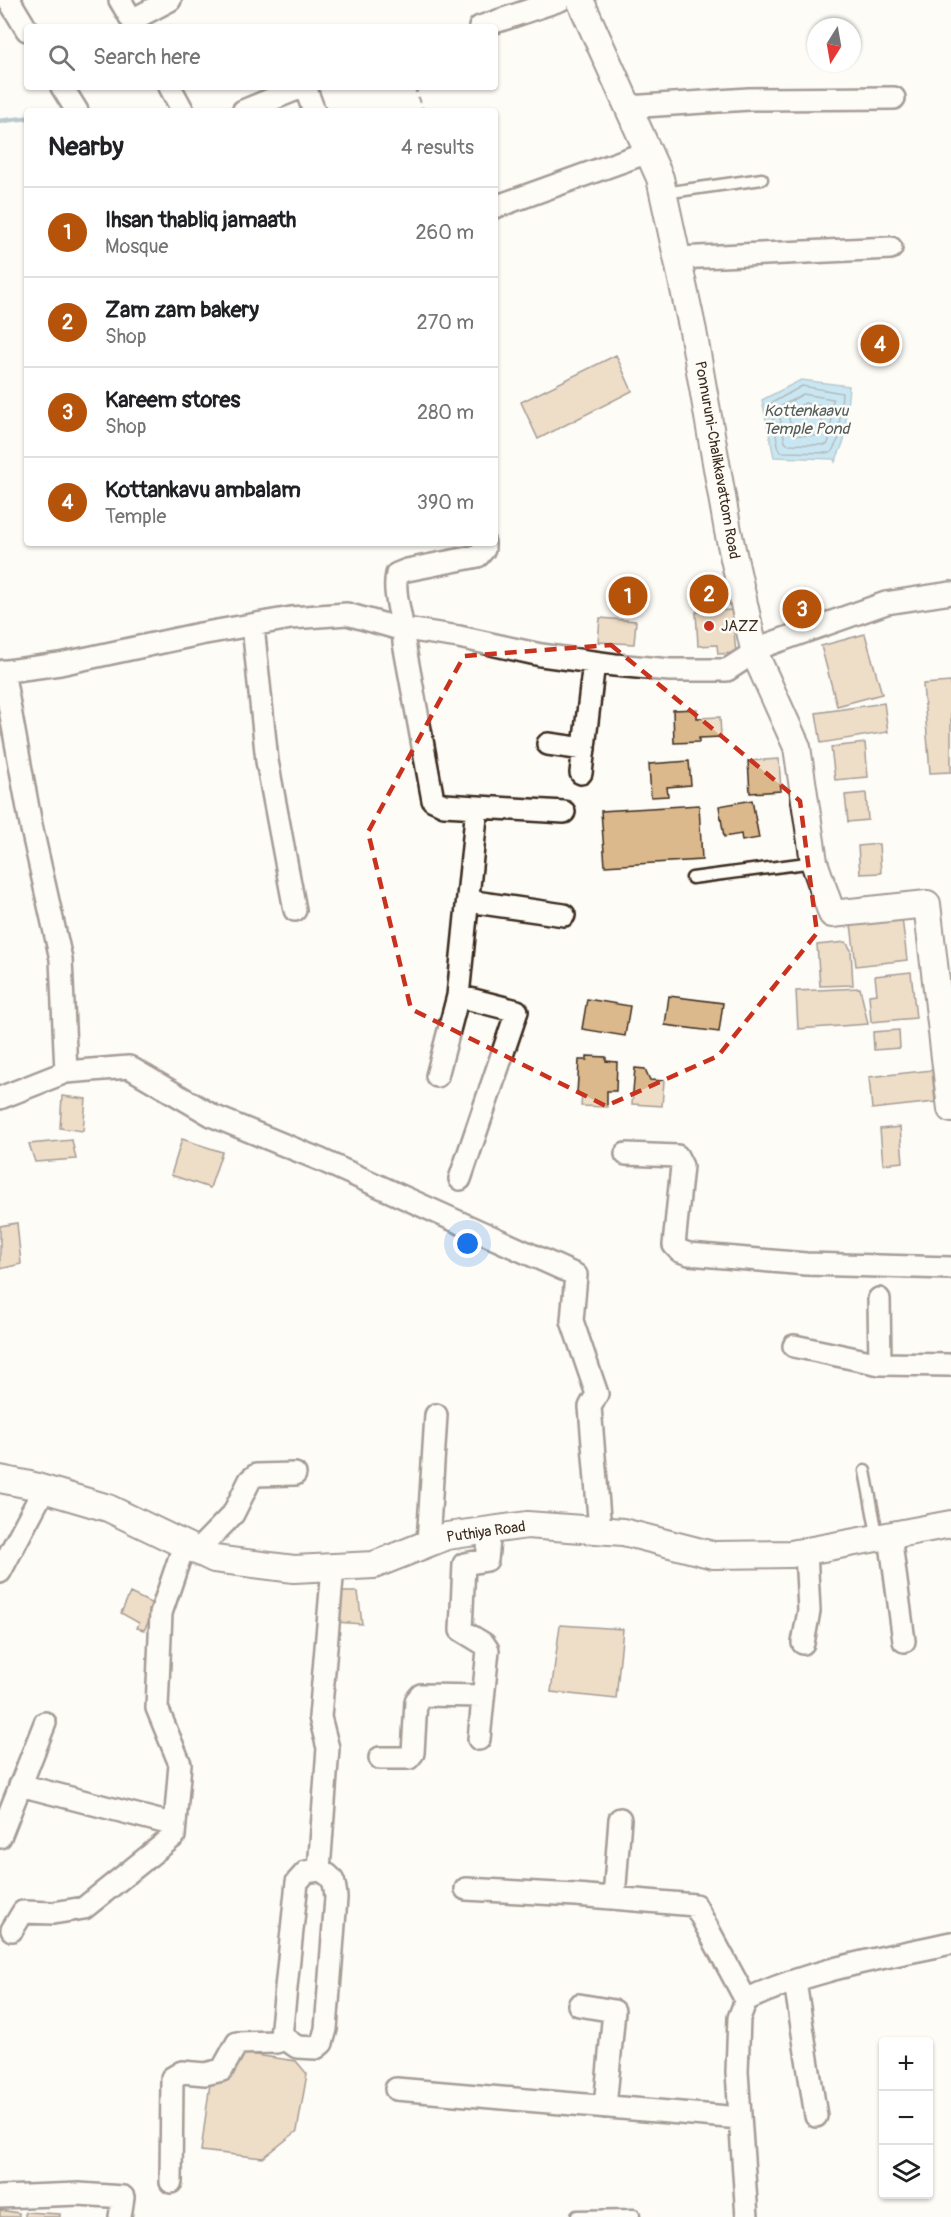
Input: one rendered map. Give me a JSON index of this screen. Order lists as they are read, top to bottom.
{
  "streets": {
    "street": ["Ponnuruni-Chalikkavattom Road", "Puthiya Road"]
  },
  "water": ["Kottenkaavu Temple Pond"],
  "places": ["JAZZ"],
  "north": "bottom",
  "page": {
    "search": "Search here",
    "heading": ["Nearby", "4 results"],
    "list": [
      {
        "mark": "1",
        "name": "Ihsan thabliq jamaath",
        "note": "Mosque",
        "value": "260 m"
      },
      {
        "mark": "2",
        "name": "Zam zam bakery",
        "note": "Shop",
        "value": "270 m"
      },
      {
        "mark": "3",
        "name": "Kareem stores",
        "note": "Shop",
        "value": "280 m"
      },
      {
        "mark": "4",
        "name": "Kottankavu ambalam",
        "note": "Temple",
        "value": "390 m"
      }
    ],
    "pins": [
      "4",
      "2",
      "1",
      "3"
    ],
    "map_buttons": ["+", "−"]
  }
}
